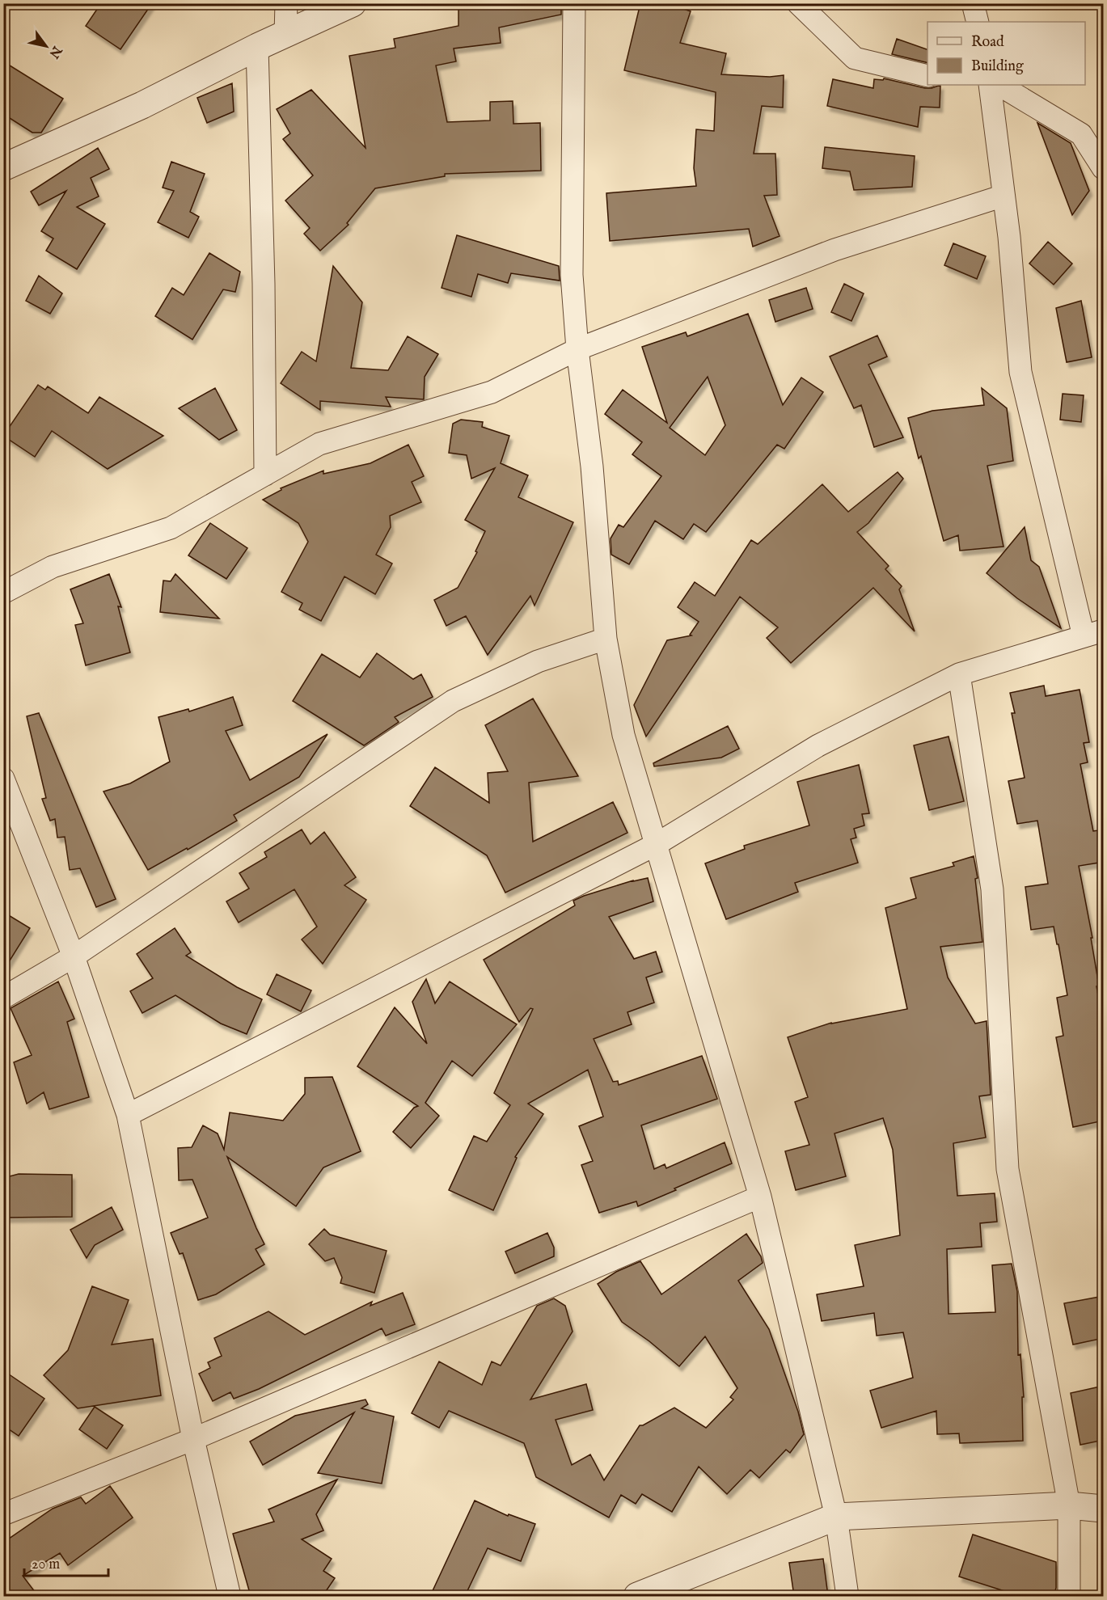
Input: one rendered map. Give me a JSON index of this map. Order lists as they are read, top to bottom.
{
  "legend": ["Road", "Building"],
  "scale_bar": "20 m",
  "north": "bottom right"
}
